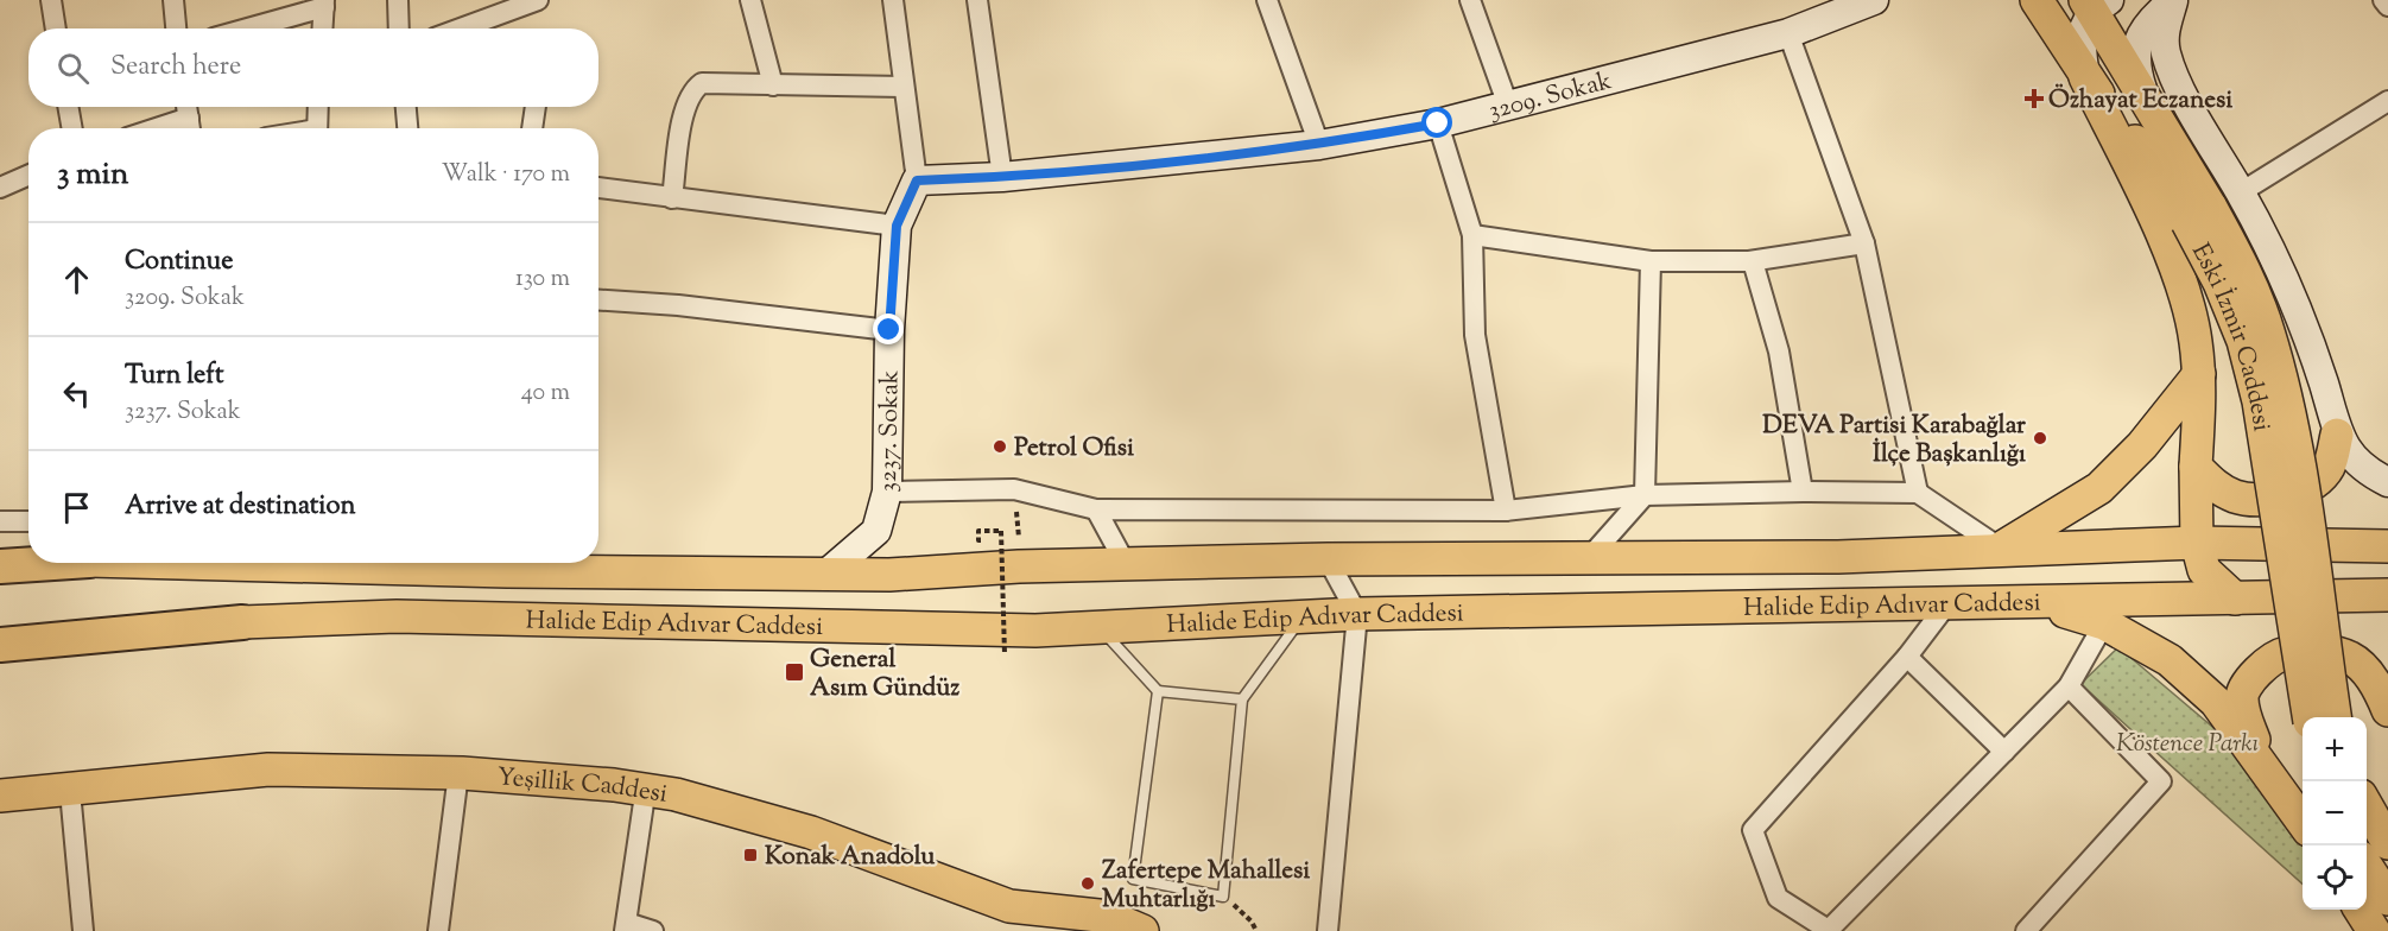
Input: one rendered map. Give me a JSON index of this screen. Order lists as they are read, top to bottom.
{
  "streets": {
    "main road": [
      "3209. Sokak",
      "Eski İzmir Caddesi",
      "3237. Sokak",
      "Halide Edip Adıvar Caddesi",
      "Yeşillik Caddesi"
    ]
  },
  "crossings": [
    ["3209. Sokak", "3237. Sokak"],
    ["3237. Sokak", "Halide Edip Adıvar Caddesi"]
  ],
  "parks": ["Köstence Parkı"],
  "places": {
    "health": ["Özhayat Eczanesi"],
    "other": ["DEVA Partisi Karabağlar İlçe Başkanlığı", "Petrol Ofisi", "Zafertepe Mahallesi Muhtarlığı"],
    "transit": ["General Asım Gündüz", "Konak Anadolu"]
  },
  "page": {
    "search": "Search here",
    "heading": ["3 min", "Walk · 170 m"],
    "list": [
      ["Continue", "3209. Sokak", "130 m"],
      ["Turn left", "3237. Sokak", "40 m"],
      "Arrive at destination"
    ],
    "map_buttons": ["+", "−"]
  }
}
